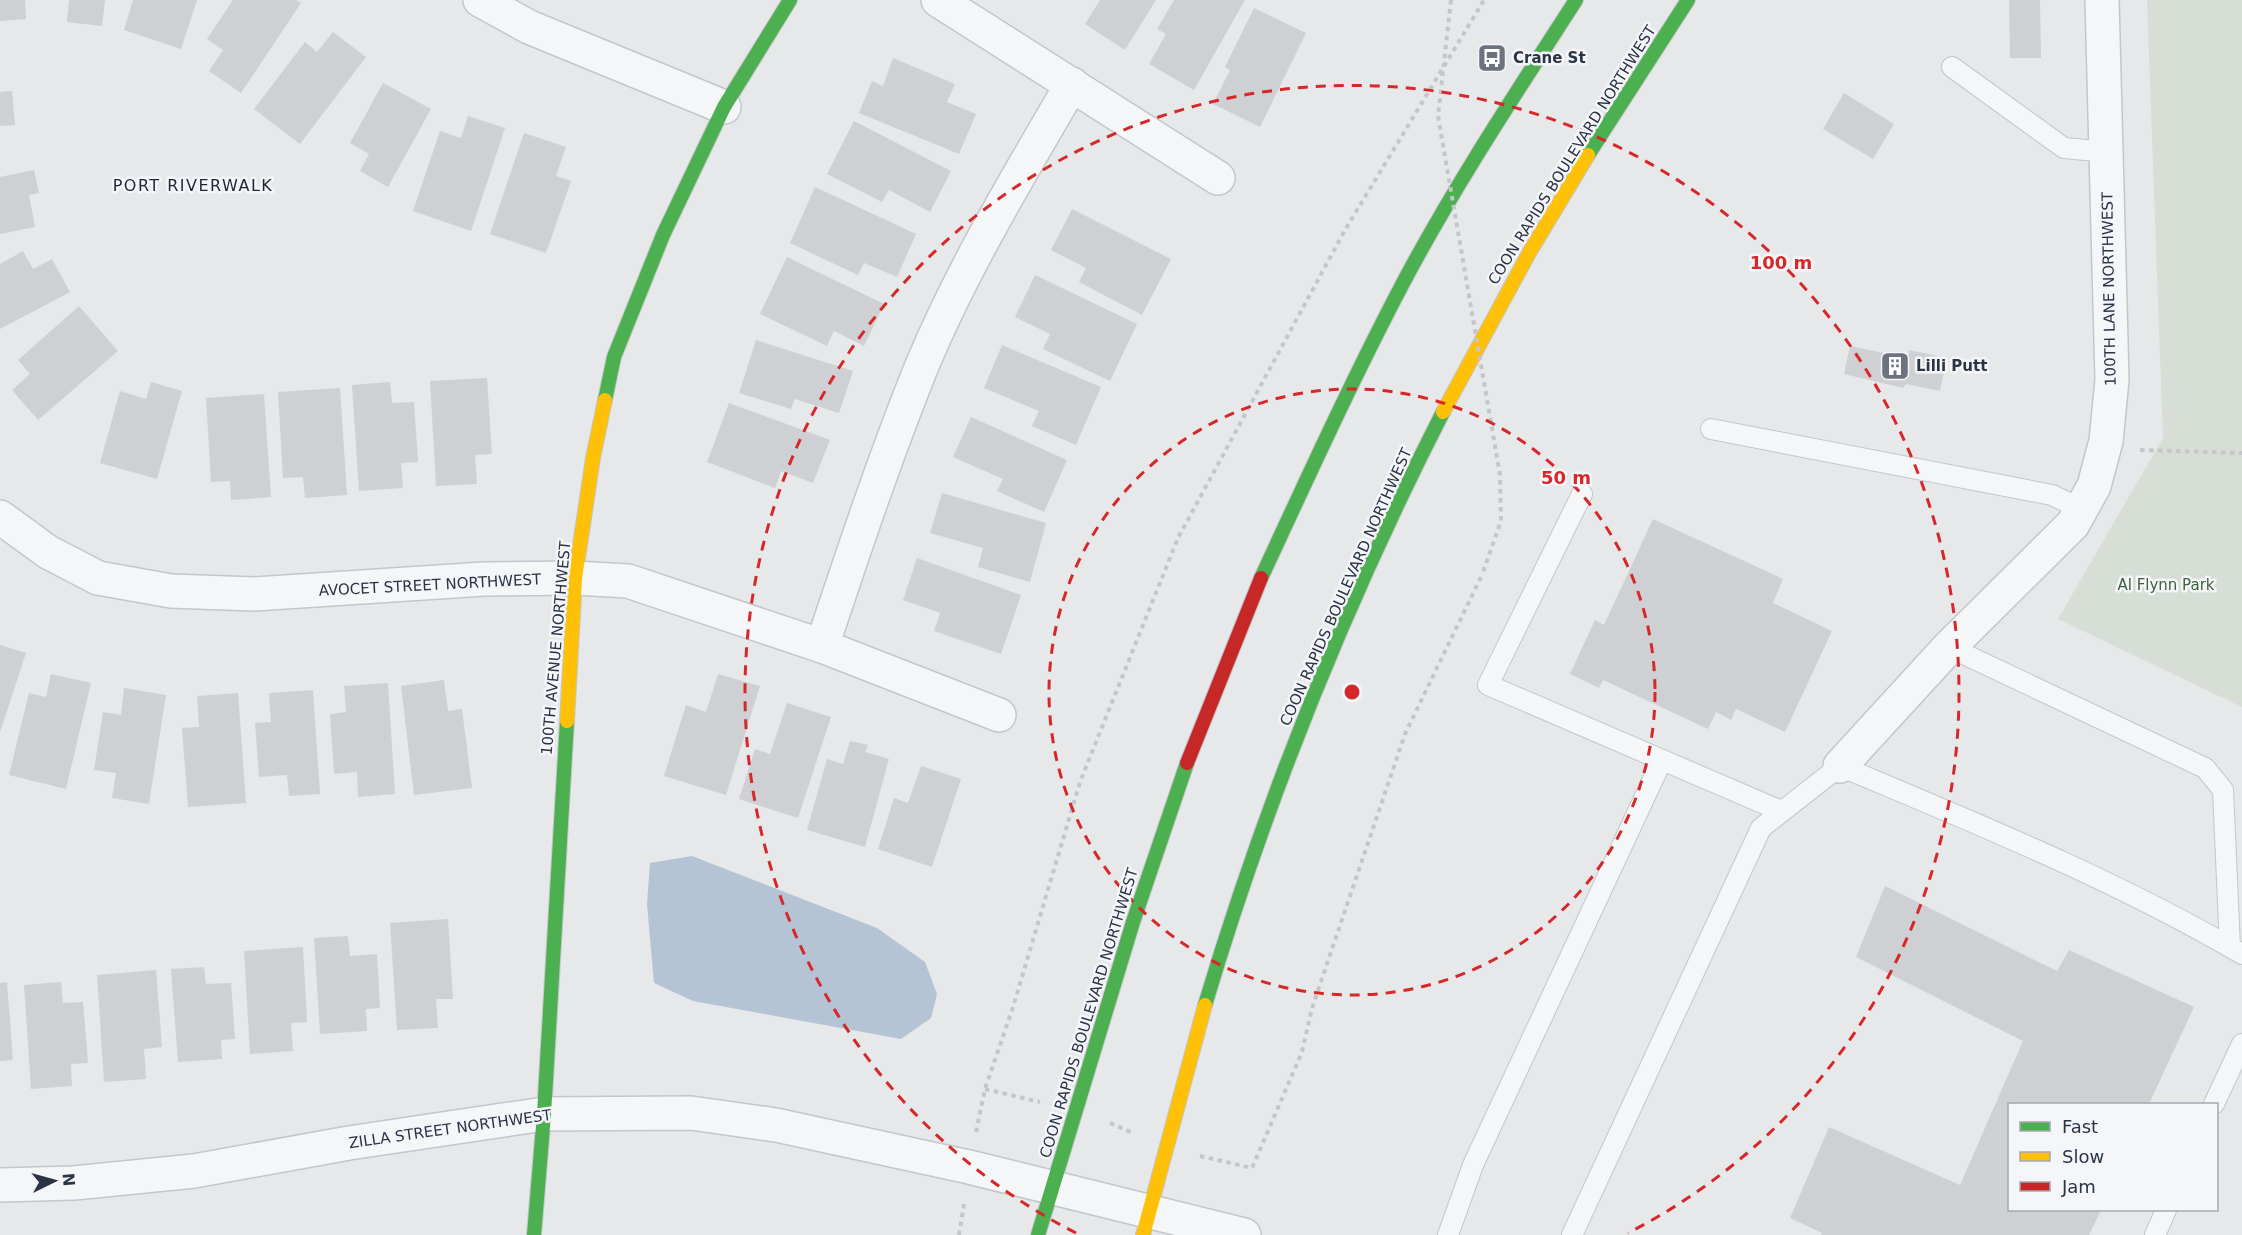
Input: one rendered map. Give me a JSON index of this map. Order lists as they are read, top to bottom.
{
  "streets": {
    "main road": ["COON RAPIDS BOULEVARD NORTHWEST", "100TH AVENUE NORTHWEST"],
    "street": ["100TH LANE NORTHWEST", "AVOCET STREET NORTHWEST", "ZILLA STREET NORTHWEST"]
  },
  "crossings": [
    ["COON RAPIDS BOULEVARD NORTHWEST", "ZILLA STREET NORTHWEST"],
    ["AVOCET STREET NORTHWEST", "100TH AVENUE NORTHWEST"],
    ["100TH AVENUE NORTHWEST", "ZILLA STREET NORTHWEST"]
  ],
  "districts": ["PORT RIVERWALK"],
  "parks": ["Al Flynn Park"],
  "places": {
    "bus stop": ["Crane St"],
    "building": ["Lilli Putt"]
  },
  "legend": ["Fast", "Slow", "Jam"],
  "north": "right",
  "rings": ["100 m", "50 m"]
}
